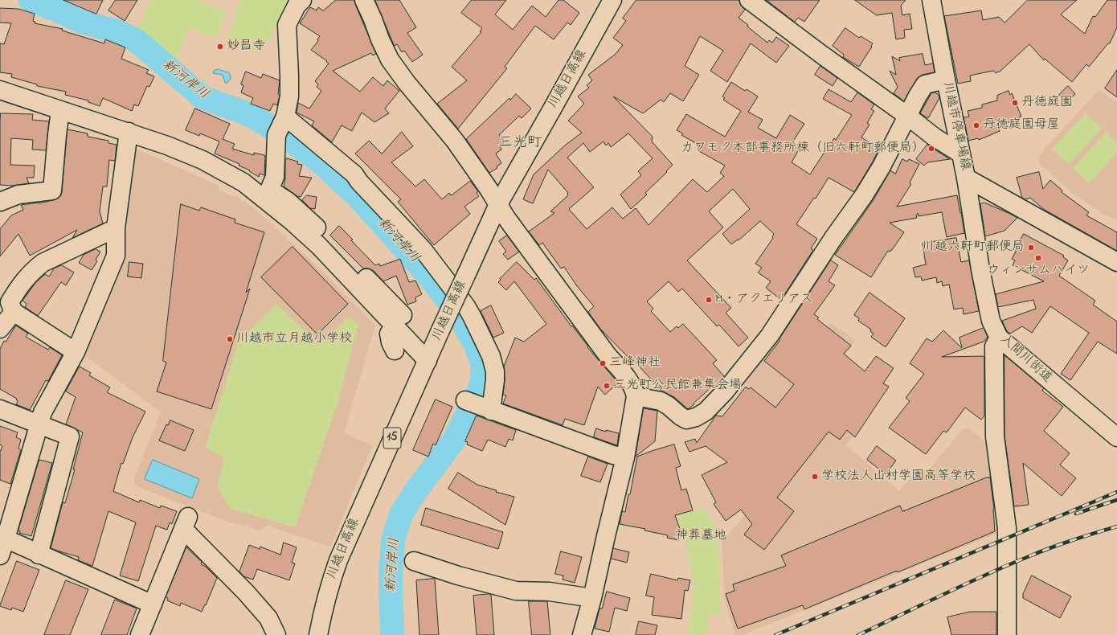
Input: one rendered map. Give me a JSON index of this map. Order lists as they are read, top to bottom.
{
  "streets": {
    "street": [
      "川越日高線",
      "川越市停車場線",
      "入間川街道",
      "15"
    ]
  },
  "crossings": [
    ["川越市停車場線", "入間川街道"]
  ],
  "districts": ["三光町"],
  "water": ["新河岸川"],
  "parks": ["神葬墓地"],
  "places": [
    "妙昌寺",
    "丹徳庭園",
    "丹徳庭園母屋",
    "カワモク本部事務所棟（旧六軒町郵便局）",
    "川越六軒町郵便局",
    "ウィンサムハイツ",
    "M・アクエリアス",
    "川越市立月越小学校",
    "三峰神社",
    "三光町公民館兼集会場",
    "学校法人山村学園高等学校"
  ]
}
